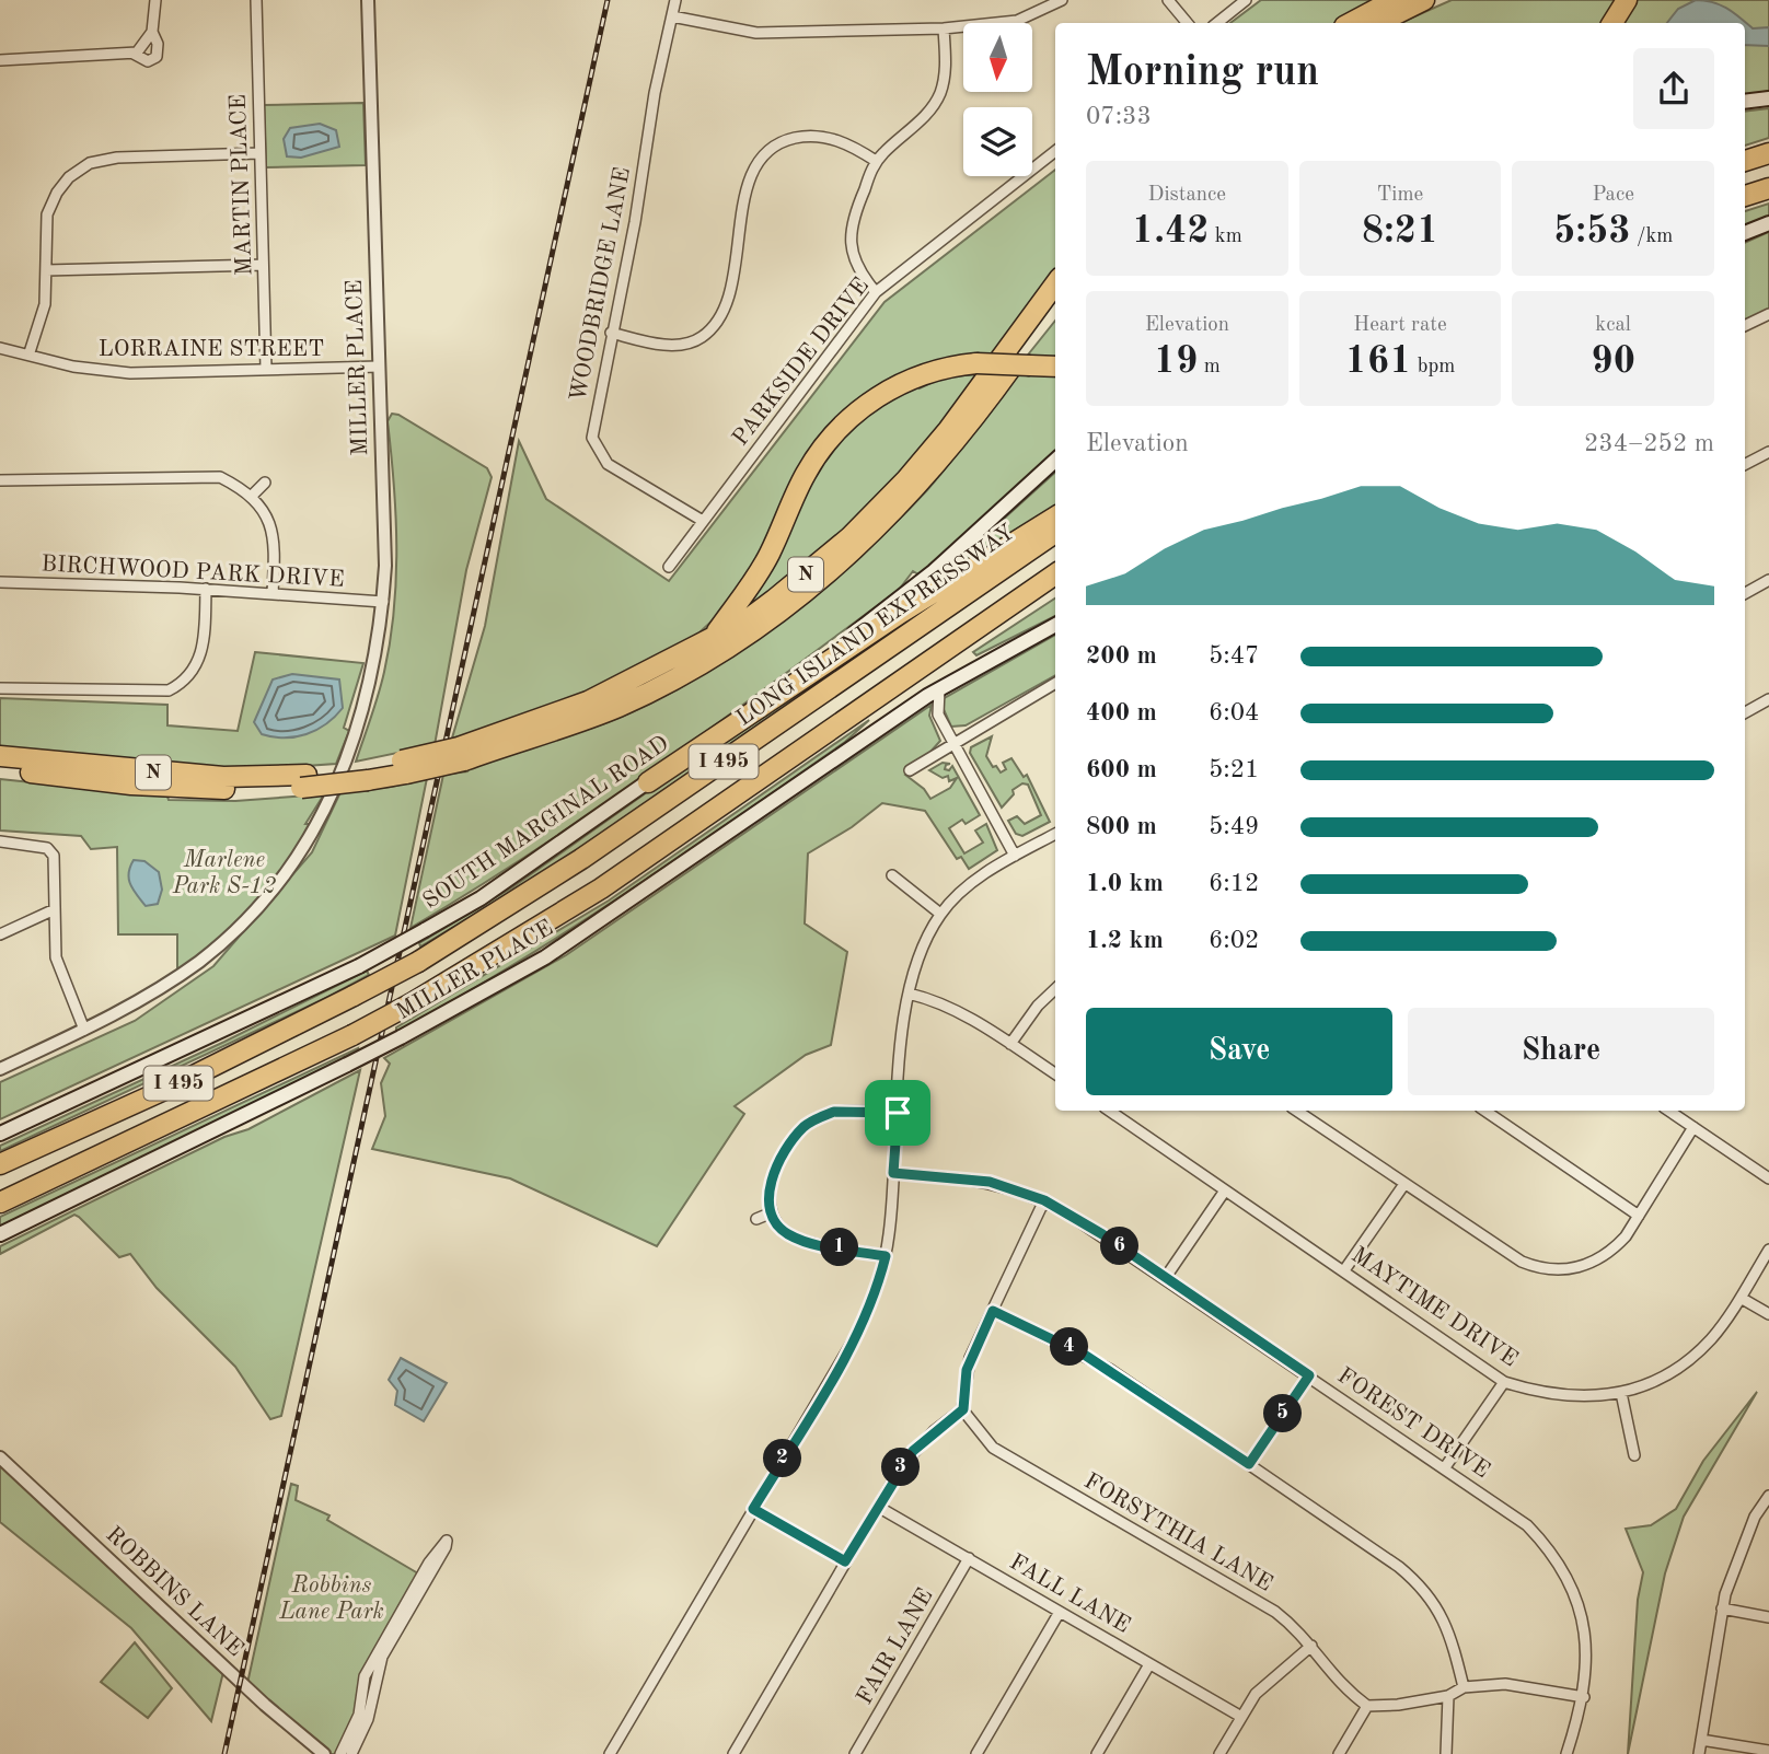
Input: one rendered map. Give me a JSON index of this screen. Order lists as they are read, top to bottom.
{
  "streets": {
    "highway": ["N", "LONG ISLAND EXPRESSWAY", "I 495"],
    "main road": ["MILLER PLACE", "SOUTH MARGINAL ROAD"],
    "street": [
      "MARTIN PLACE",
      "WOODBRIDGE LANE",
      "LORRAINE STREET",
      "PARKSIDE DRIVE",
      "BIRCHWOOD PARK DRIVE",
      "MAYTIME DRIVE",
      "FOREST DRIVE",
      "FORSYTHIA LANE",
      "ROBBINS LANE",
      "FALL LANE",
      "FAIR LANE"
    ]
  },
  "crossings": [
    ["MARTIN PLACE", "LORRAINE STREET"],
    ["WOODBRIDGE LANE", "PARKSIDE DRIVE"],
    ["LORRAINE STREET", "MILLER PLACE"],
    ["MILLER PLACE", "BIRCHWOOD PARK DRIVE"],
    ["FALL LANE", "FAIR LANE"]
  ],
  "parks": ["Marlene Park S-12", "Robbins Lane Park"],
  "north": "bottom",
  "page": {
    "heading": ["Morning run", "07:33"],
    "stats": [
      ["Distance", "1.42 km"],
      ["Time", "8:21"],
      ["Pace", "5:53 /km"],
      ["Elevation", "19 m"],
      ["Heart rate", "161 bpm"],
      ["kcal", "90"]
    ],
    "chart": ["Elevation", "234–252 m"],
    "list": [
      {
        "name": "200 m",
        "note": "5:47"
      },
      {
        "name": "400 m",
        "note": "6:04"
      },
      {
        "name": "600 m",
        "note": "5:21"
      },
      {
        "name": "800 m",
        "note": "5:49"
      },
      {
        "name": "1.0 km",
        "note": "6:12"
      },
      {
        "name": "1.2 km",
        "note": "6:02"
      }
    ],
    "buttons": ["Save", "Share"],
    "pins": [
      "6",
      "1",
      "4",
      "5",
      "2",
      "3"
    ]
  }
}
